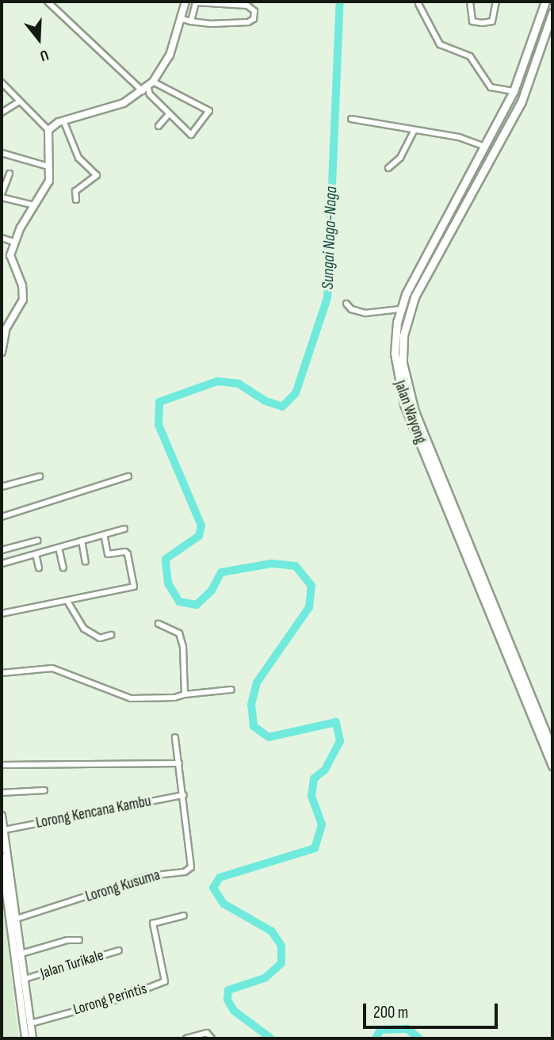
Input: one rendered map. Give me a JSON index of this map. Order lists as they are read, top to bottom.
{
  "streets": {
    "main road": ["Jalan Wayong"],
    "street": [
      "Lorong Kencana Kambu",
      "Lorong Kusuma",
      "Jalan Turikale",
      "Lorong Perintis"
    ]
  },
  "crossings": [
    ["Lorong Kencana Kambu", "Lorong Kusuma"]
  ],
  "water": ["Sungai Naga-Naga"],
  "scale_bar": "200 m",
  "north": "bottom"
}
